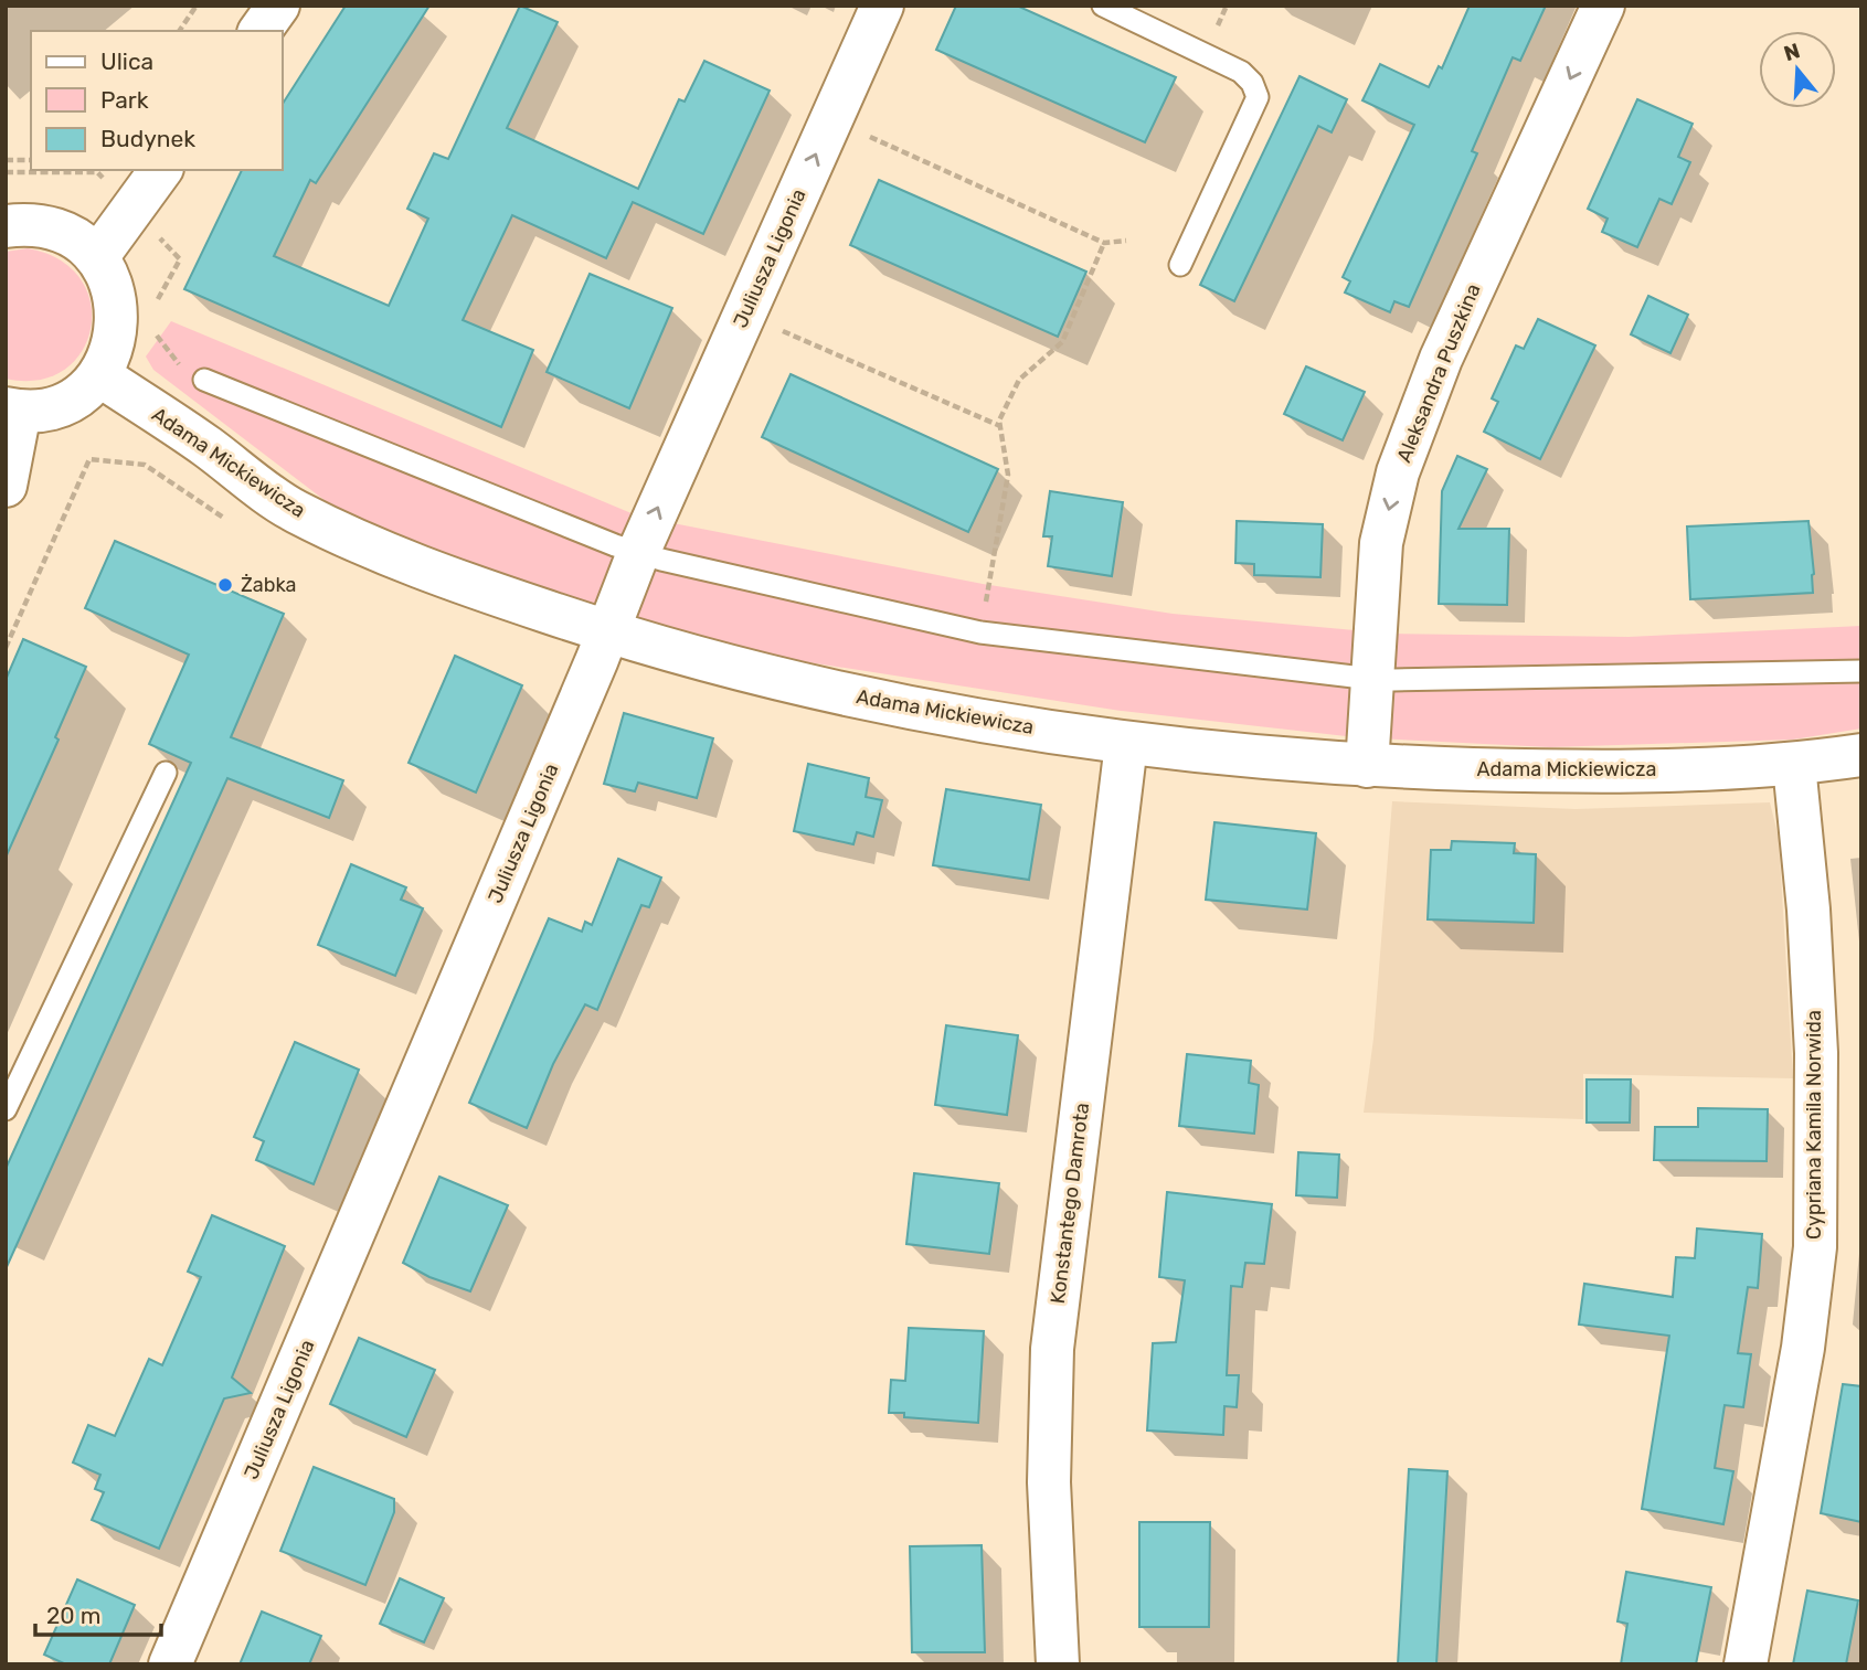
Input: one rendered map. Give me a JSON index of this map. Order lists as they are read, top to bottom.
{
  "streets": {
    "street": [
      "Juliusza Ligonia",
      "Aleksandra Puszkina",
      "Adama Mickiewicza",
      "Cypriana Kamila Norwida",
      "Konstantego Damrota"
    ]
  },
  "crossings": [
    ["Juliusza Ligonia", "Adama Mickiewicza"],
    ["Aleksandra Puszkina", "Adama Mickiewicza"],
    ["Adama Mickiewicza", "Cypriana Kamila Norwida"],
    ["Adama Mickiewicza", "Konstantego Damrota"]
  ],
  "one_way": ["Aleksandra Puszkina"],
  "places": ["Żabka"],
  "legend": ["Ulica", "Park", "Budynek"],
  "scale_bar": "20 m",
  "north": "top"
}
